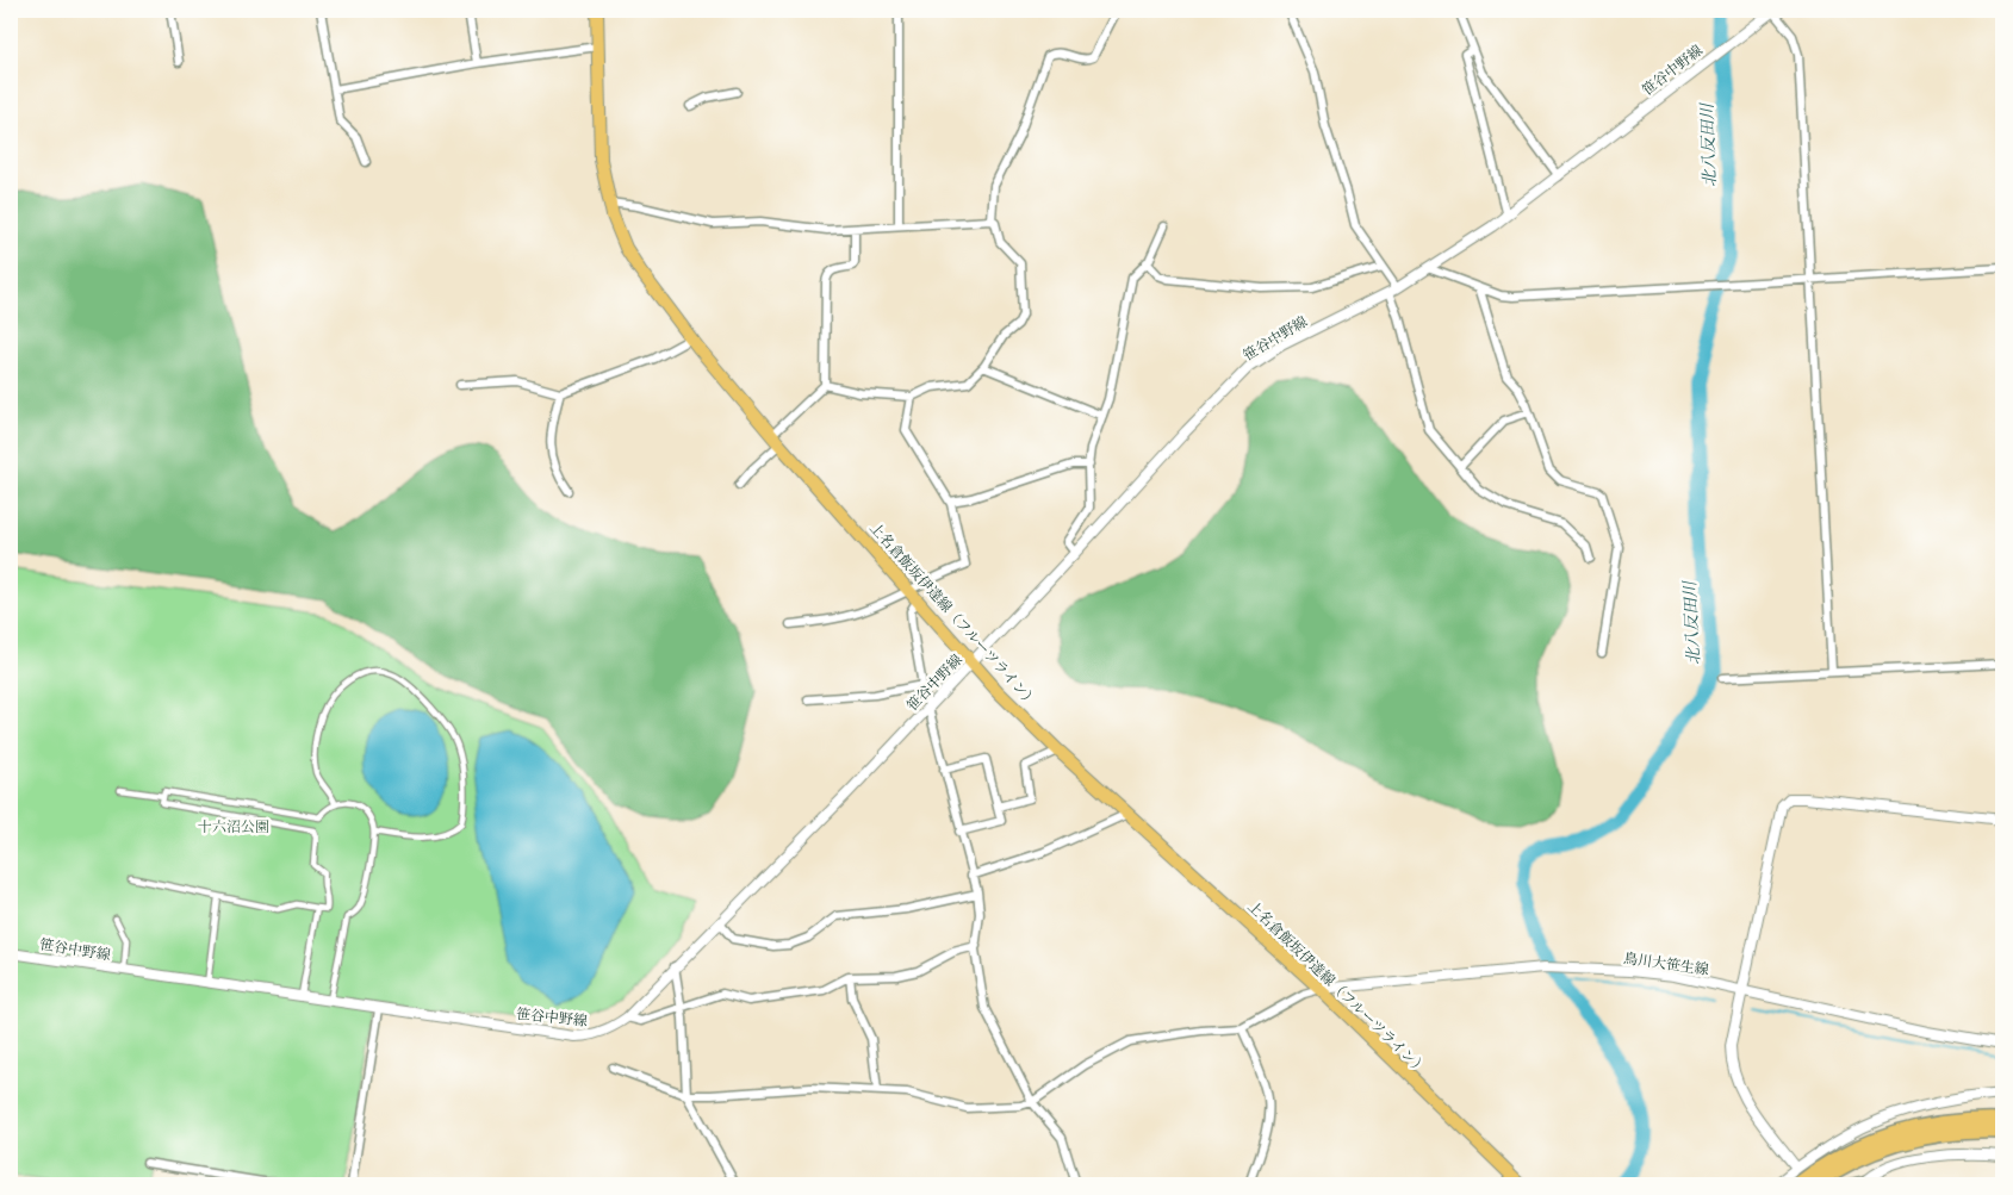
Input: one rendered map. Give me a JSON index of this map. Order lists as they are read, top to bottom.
{
  "streets": {
    "main road": ["上名倉飯坂伊達線（フルーツライン）"],
    "street": ["笹谷中野線", "鳥川大笹生線"]
  },
  "crossings": [
    ["笹谷中野線", "上名倉飯坂伊達線（フルーツライン）"],
    ["上名倉飯坂伊達線（フルーツライン）", "鳥川大笹生線"]
  ],
  "water": ["北八反田川"],
  "parks": ["十六沼公園"]
}
